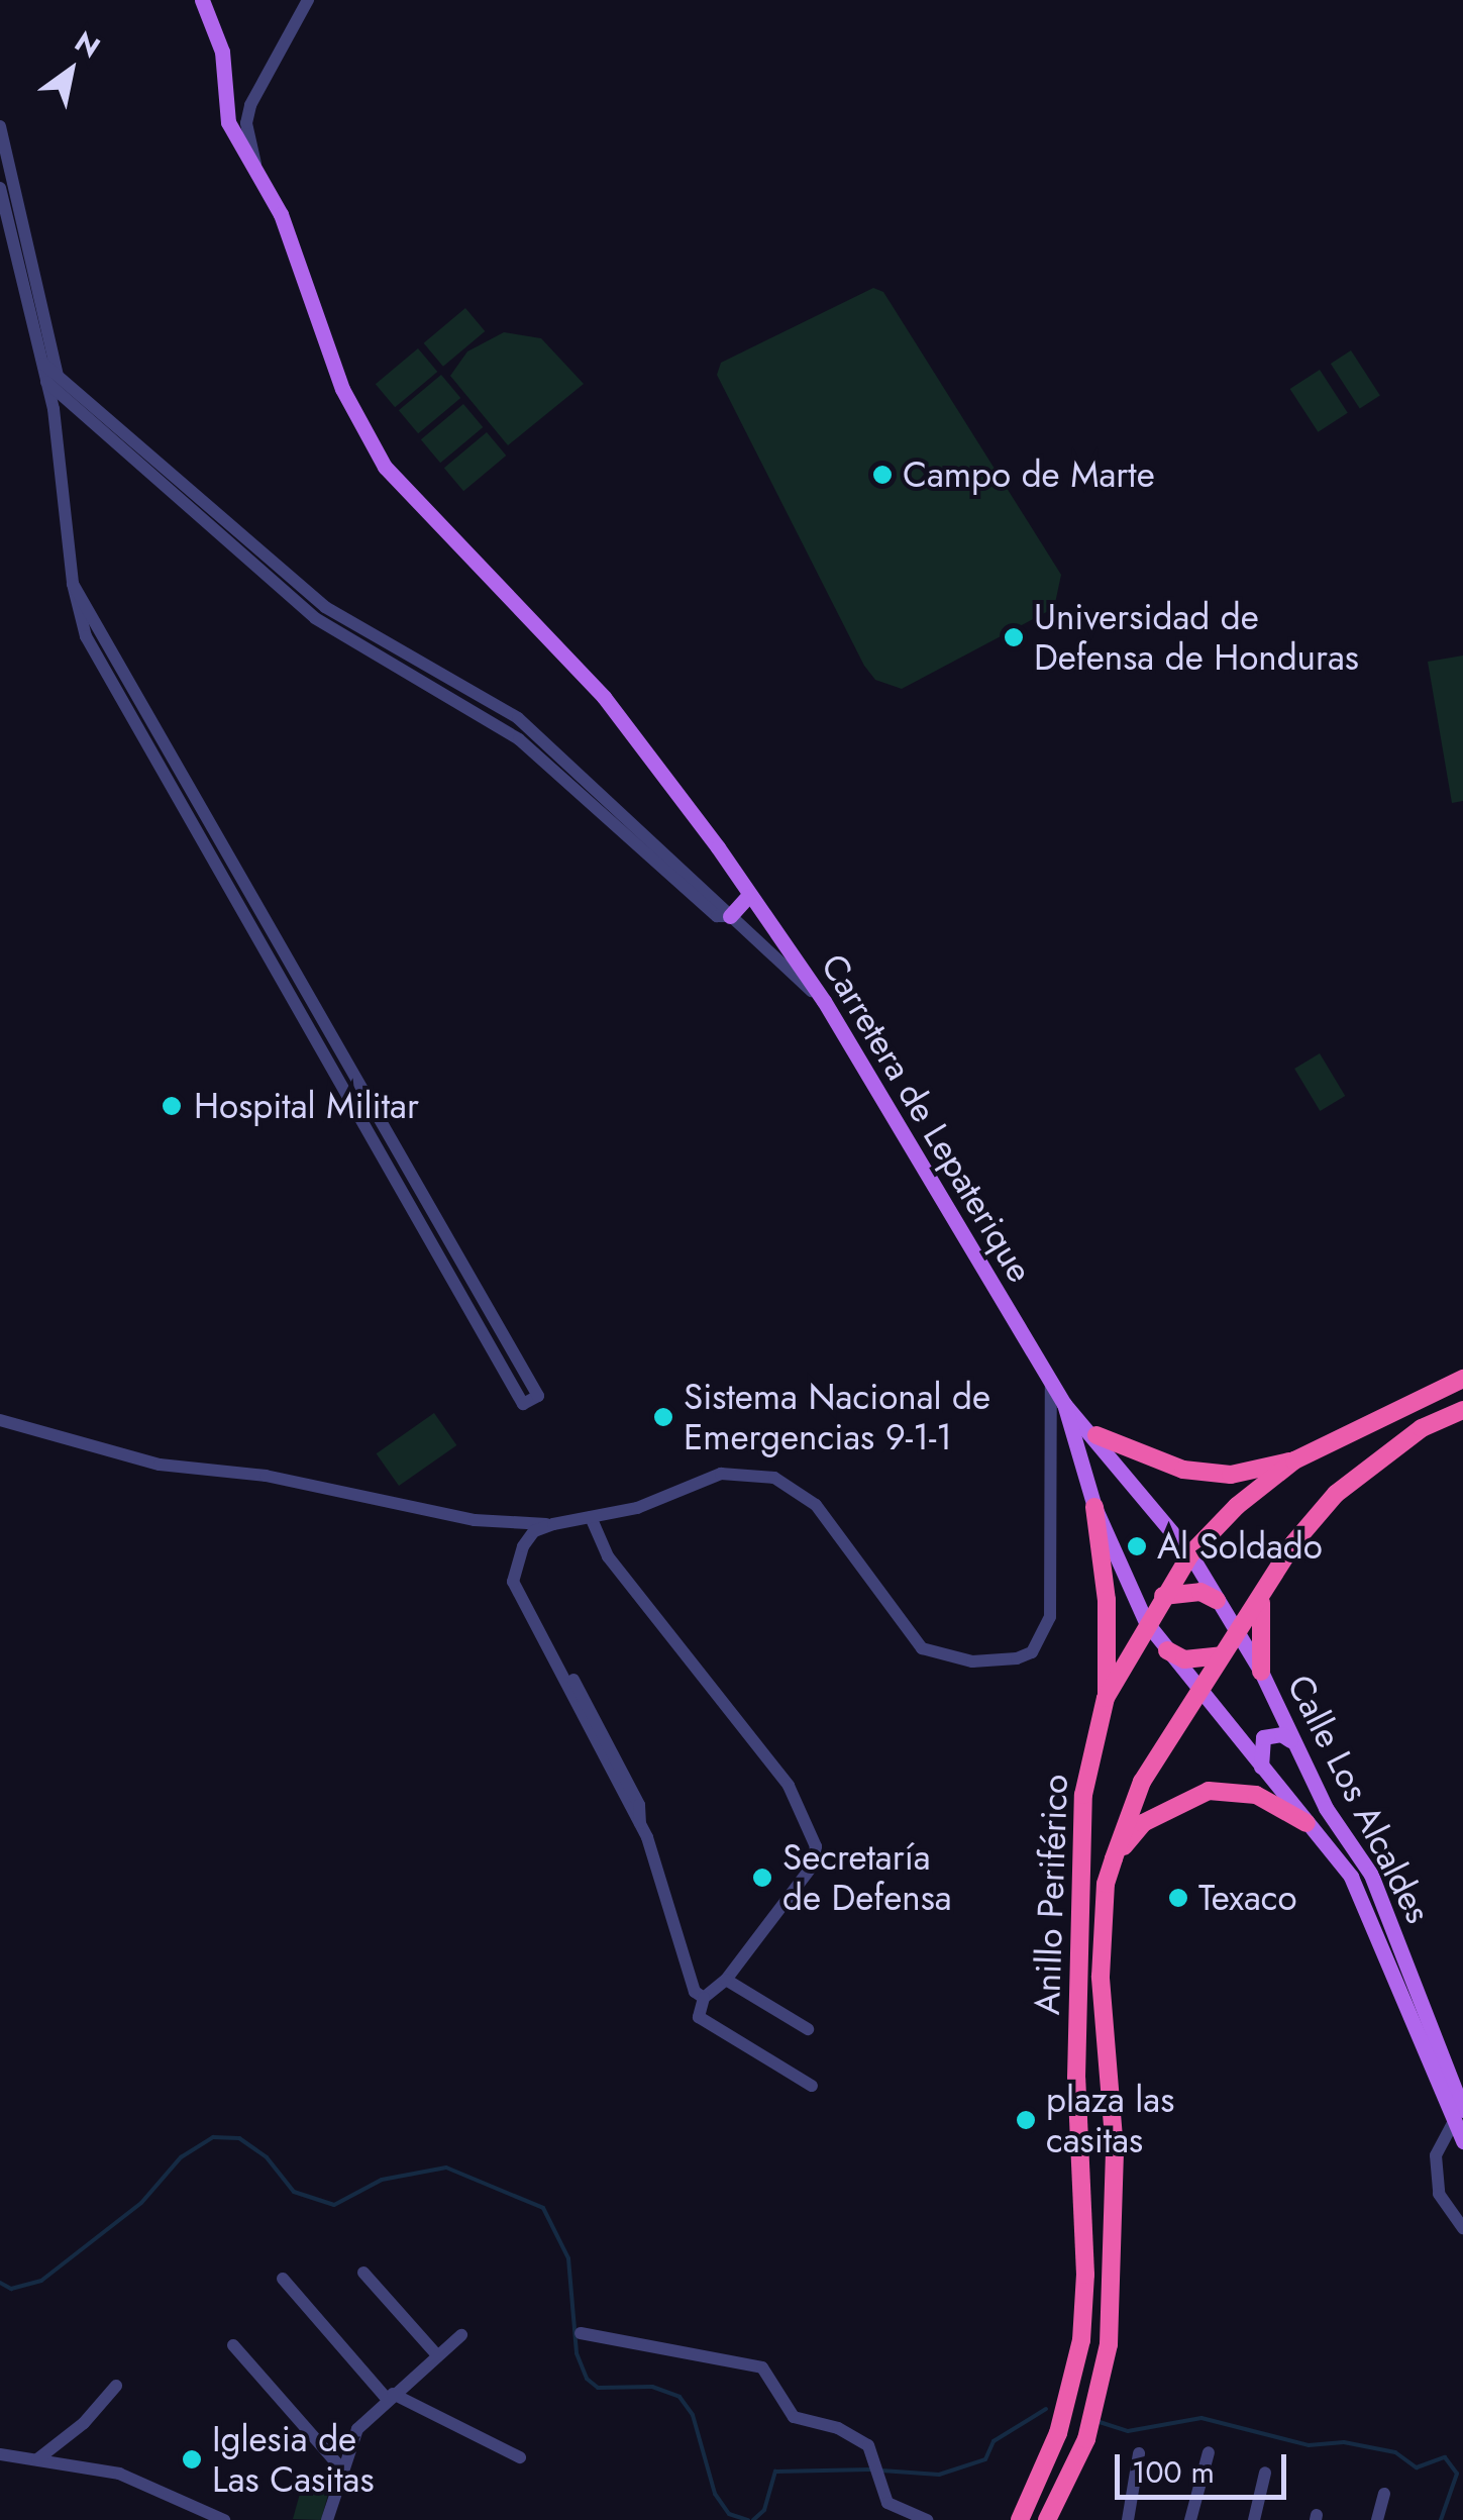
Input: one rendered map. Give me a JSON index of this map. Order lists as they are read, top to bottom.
{
  "streets": {
    "highway": ["Anillo Periférico"],
    "main road": ["Carretera de Lepaterique", "Calle Los Alcaldes"]
  },
  "crossings": [
    ["Carretera de Lepaterique", "Calle Los Alcaldes"],
    ["Carretera de Lepaterique", "Anillo Periférico"],
    ["Calle Los Alcaldes", "Anillo Periférico"]
  ],
  "places": [
    "Campo de Marte",
    "Universidad de Defensa de Honduras",
    "Hospital Militar",
    "Sistema Nacional de Emergencias 9-1-1",
    "Al Soldado",
    "Secretaría de Defensa",
    "Texaco",
    "plaza las casitas",
    "Iglesia de Las Casitas"
  ],
  "scale_bar": "100 m",
  "north": "top right"
}
